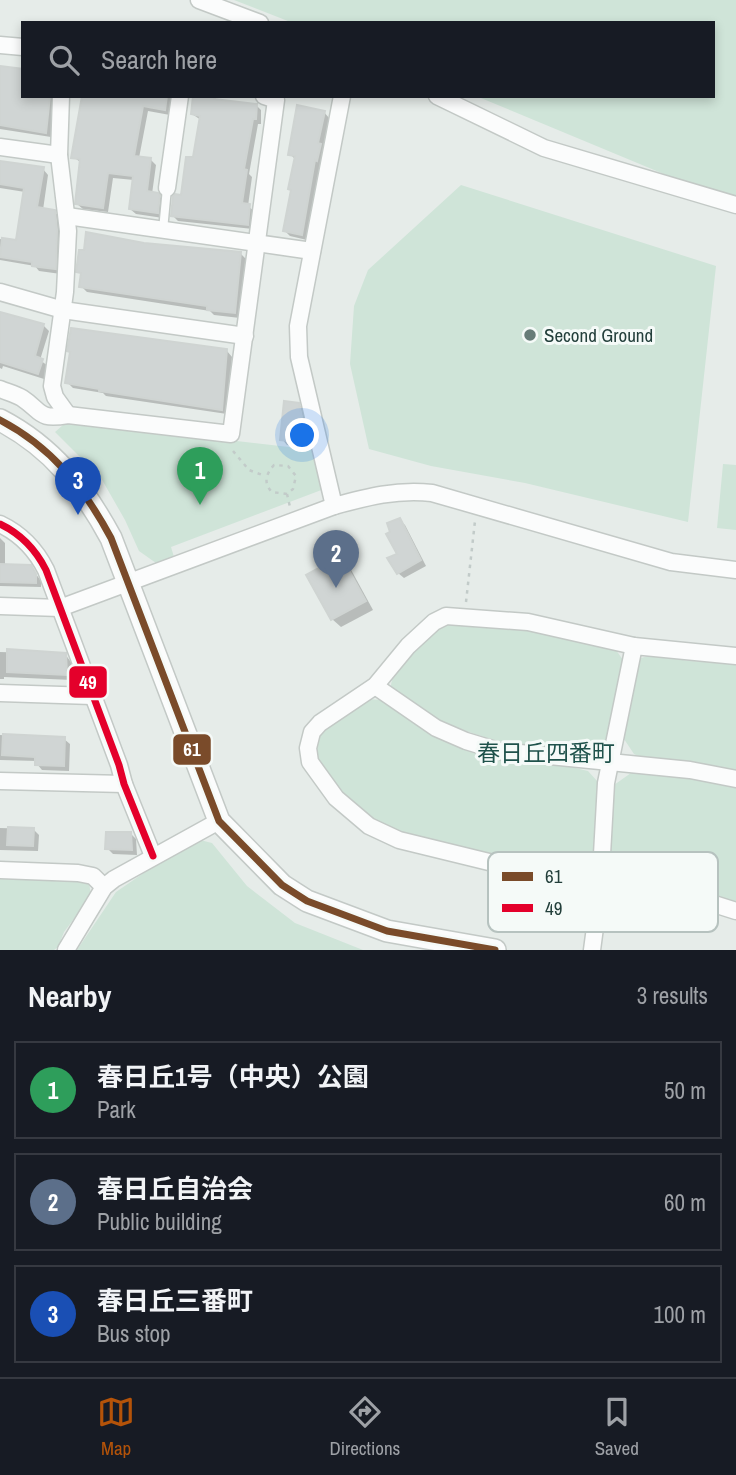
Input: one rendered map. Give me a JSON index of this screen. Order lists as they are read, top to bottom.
{
  "districts": ["春日丘四番町"],
  "places": ["Second Ground"],
  "lines": ["transit line 61", "transit line 49"],
  "legend": ["61", "49"],
  "page": {
    "search": "Search here",
    "pins": ["1", "3", "2"],
    "heading": ["Nearby", "3 results"],
    "list": [
      {
        "mark": "1",
        "name": "春日丘1号（中央）公園",
        "note": "Park",
        "value": "50 m"
      },
      {
        "mark": "2",
        "name": "春日丘自治会",
        "note": "Public building",
        "value": "60 m"
      },
      {
        "mark": "3",
        "name": "春日丘三番町",
        "note": "Bus stop",
        "value": "100 m"
      }
    ],
    "nav": ["Map", "Directions", "Saved"]
  }
}
